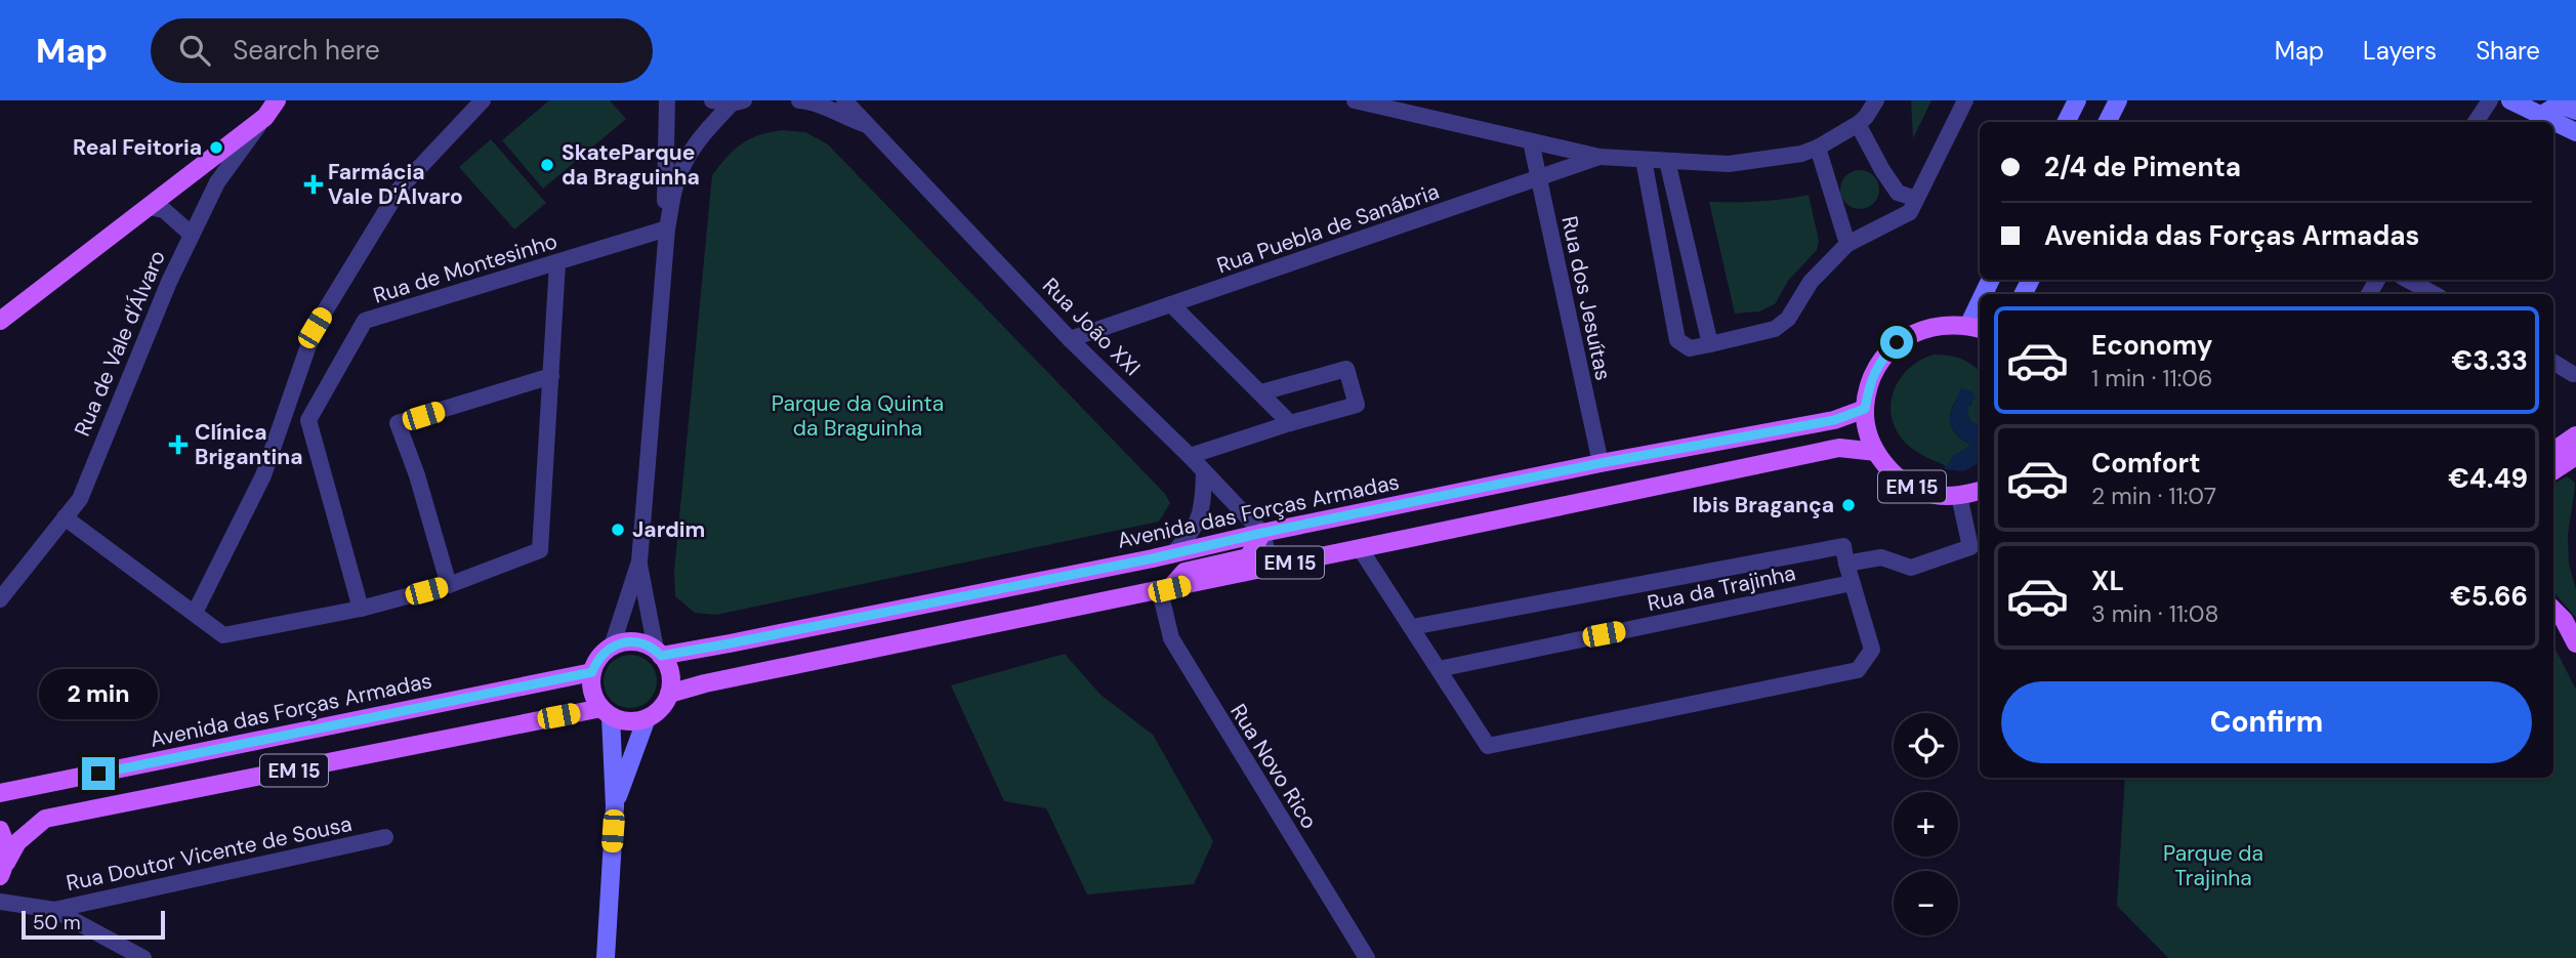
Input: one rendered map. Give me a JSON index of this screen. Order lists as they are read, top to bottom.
{
  "streets": {
    "main road": ["Rua de Vale d'Álvaro", "EM 15", "Avenida das Forças Armadas"],
    "street": [
      "Rua Puebla de Sanábria",
      "Rua de Montesinho",
      "Rua dos Jesuítas",
      "Rua João XXI",
      "Rua da Trajinha",
      "Rua Novo Rico",
      "Rua Doutor Vicente de Sousa"
    ]
  },
  "crossings": [
    ["Rua Puebla de Sanábria", "Rua dos Jesuítas"],
    ["Rua Puebla de Sanábria", "Rua João XXI"],
    ["Rua dos Jesuítas", "Avenida das Forças Armadas"],
    ["Rua João XXI", "EM 15"],
    ["Rua João XXI", "Avenida das Forças Armadas"],
    ["EM 15", "Avenida das Forças Armadas"],
    ["EM 15", "Rua Novo Rico"]
  ],
  "parks": ["Parque da Quinta da Braguinha", "Parque da Trajinha"],
  "places": {
    "other": [
      "Real Feitoria",
      "SkateParque da Braguinha",
      "Ibis Bragança",
      "Jardim"
    ],
    "health": ["Farmácia Vale D'Álvaro", "Clínica Brigantina"]
  },
  "scale_bar": "50 m",
  "page": {
    "header": "Map",
    "search": "Search here",
    "nav": ["Map", "Layers", "Share"],
    "banner": ["2/4 de Pimenta", "Avenida das Forças Armadas"],
    "list": [
      {
        "name": "Economy",
        "note": "1 min · 11:06",
        "value": "€3.33"
      },
      {
        "name": "Comfort",
        "note": "2 min · 11:07",
        "value": "€4.49"
      },
      {
        "name": "XL",
        "note": "3 min · 11:08",
        "value": "€5.66"
      }
    ],
    "buttons": "Confirm",
    "bubble": "2 min",
    "map_buttons": ["+", "−"],
    "scale": "50 m"
  }
}
